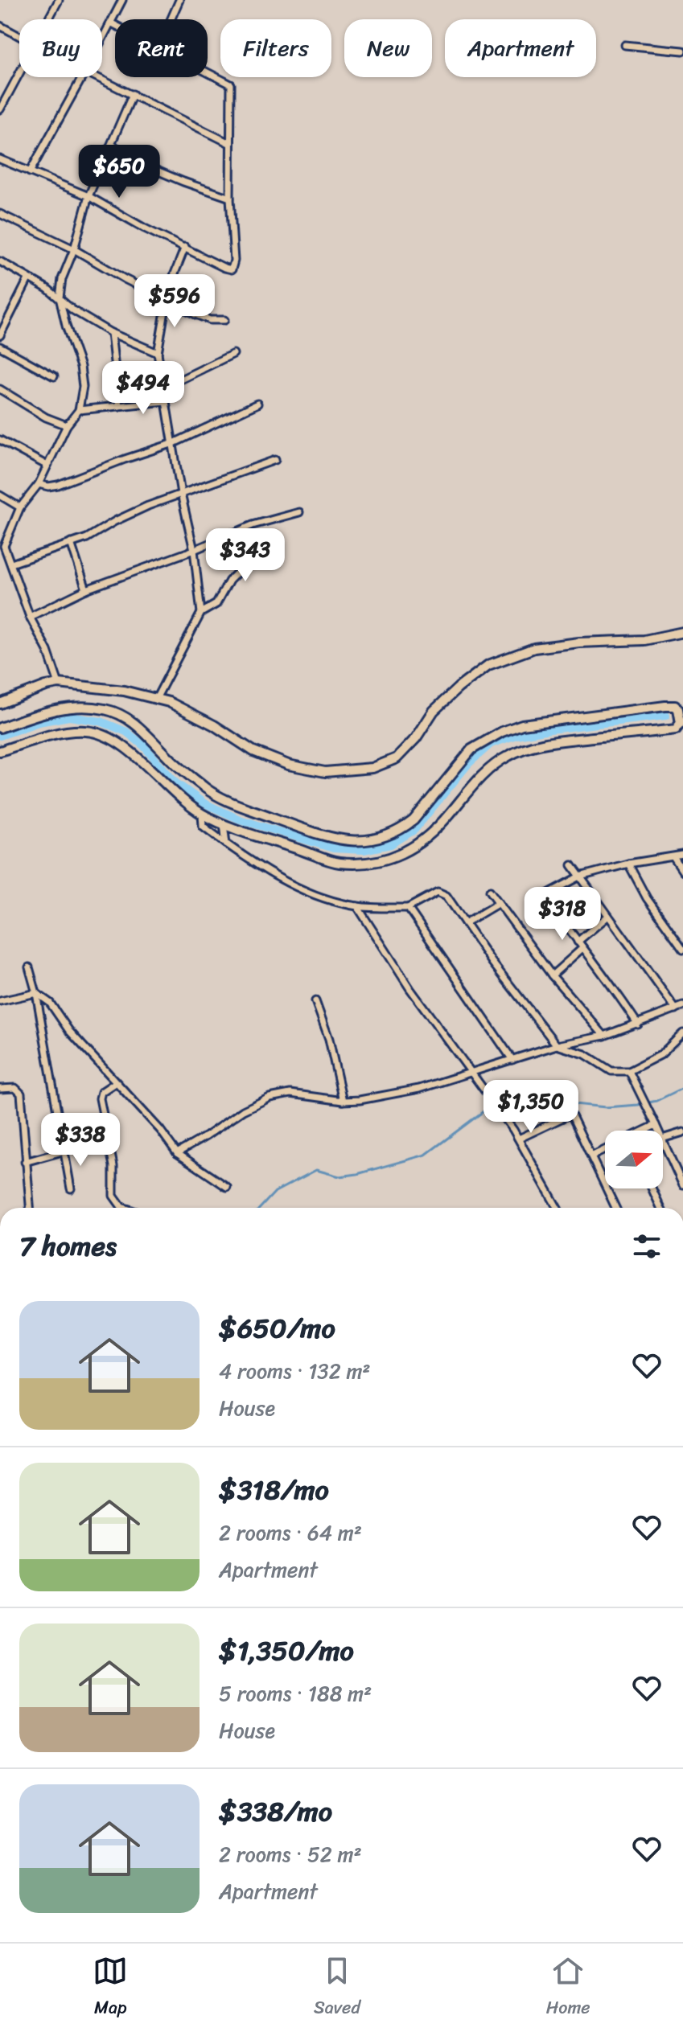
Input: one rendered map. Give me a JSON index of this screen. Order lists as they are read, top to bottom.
{
  "north": "right",
  "page": {
    "chip": [
      "Buy",
      "Rent",
      "Filters",
      "New",
      "Apartment"
    ],
    "price": [
      "$650",
      "$596",
      "$494",
      "$343",
      "$318",
      "$1,350",
      "$338"
    ],
    "heading": "7 homes",
    "list": [
      {
        "name": "$650/mo",
        "note": "4 rooms · 132 m² · House"
      },
      {
        "name": "$318/mo",
        "note": "2 rooms · 64 m² · Apartment"
      },
      {
        "name": "$1,350/mo",
        "note": "5 rooms · 188 m² · House"
      },
      {
        "name": "$338/mo",
        "note": "2 rooms · 52 m² · Apartment"
      }
    ],
    "tabs": ["Map", "Saved", "Home"]
  }
}
